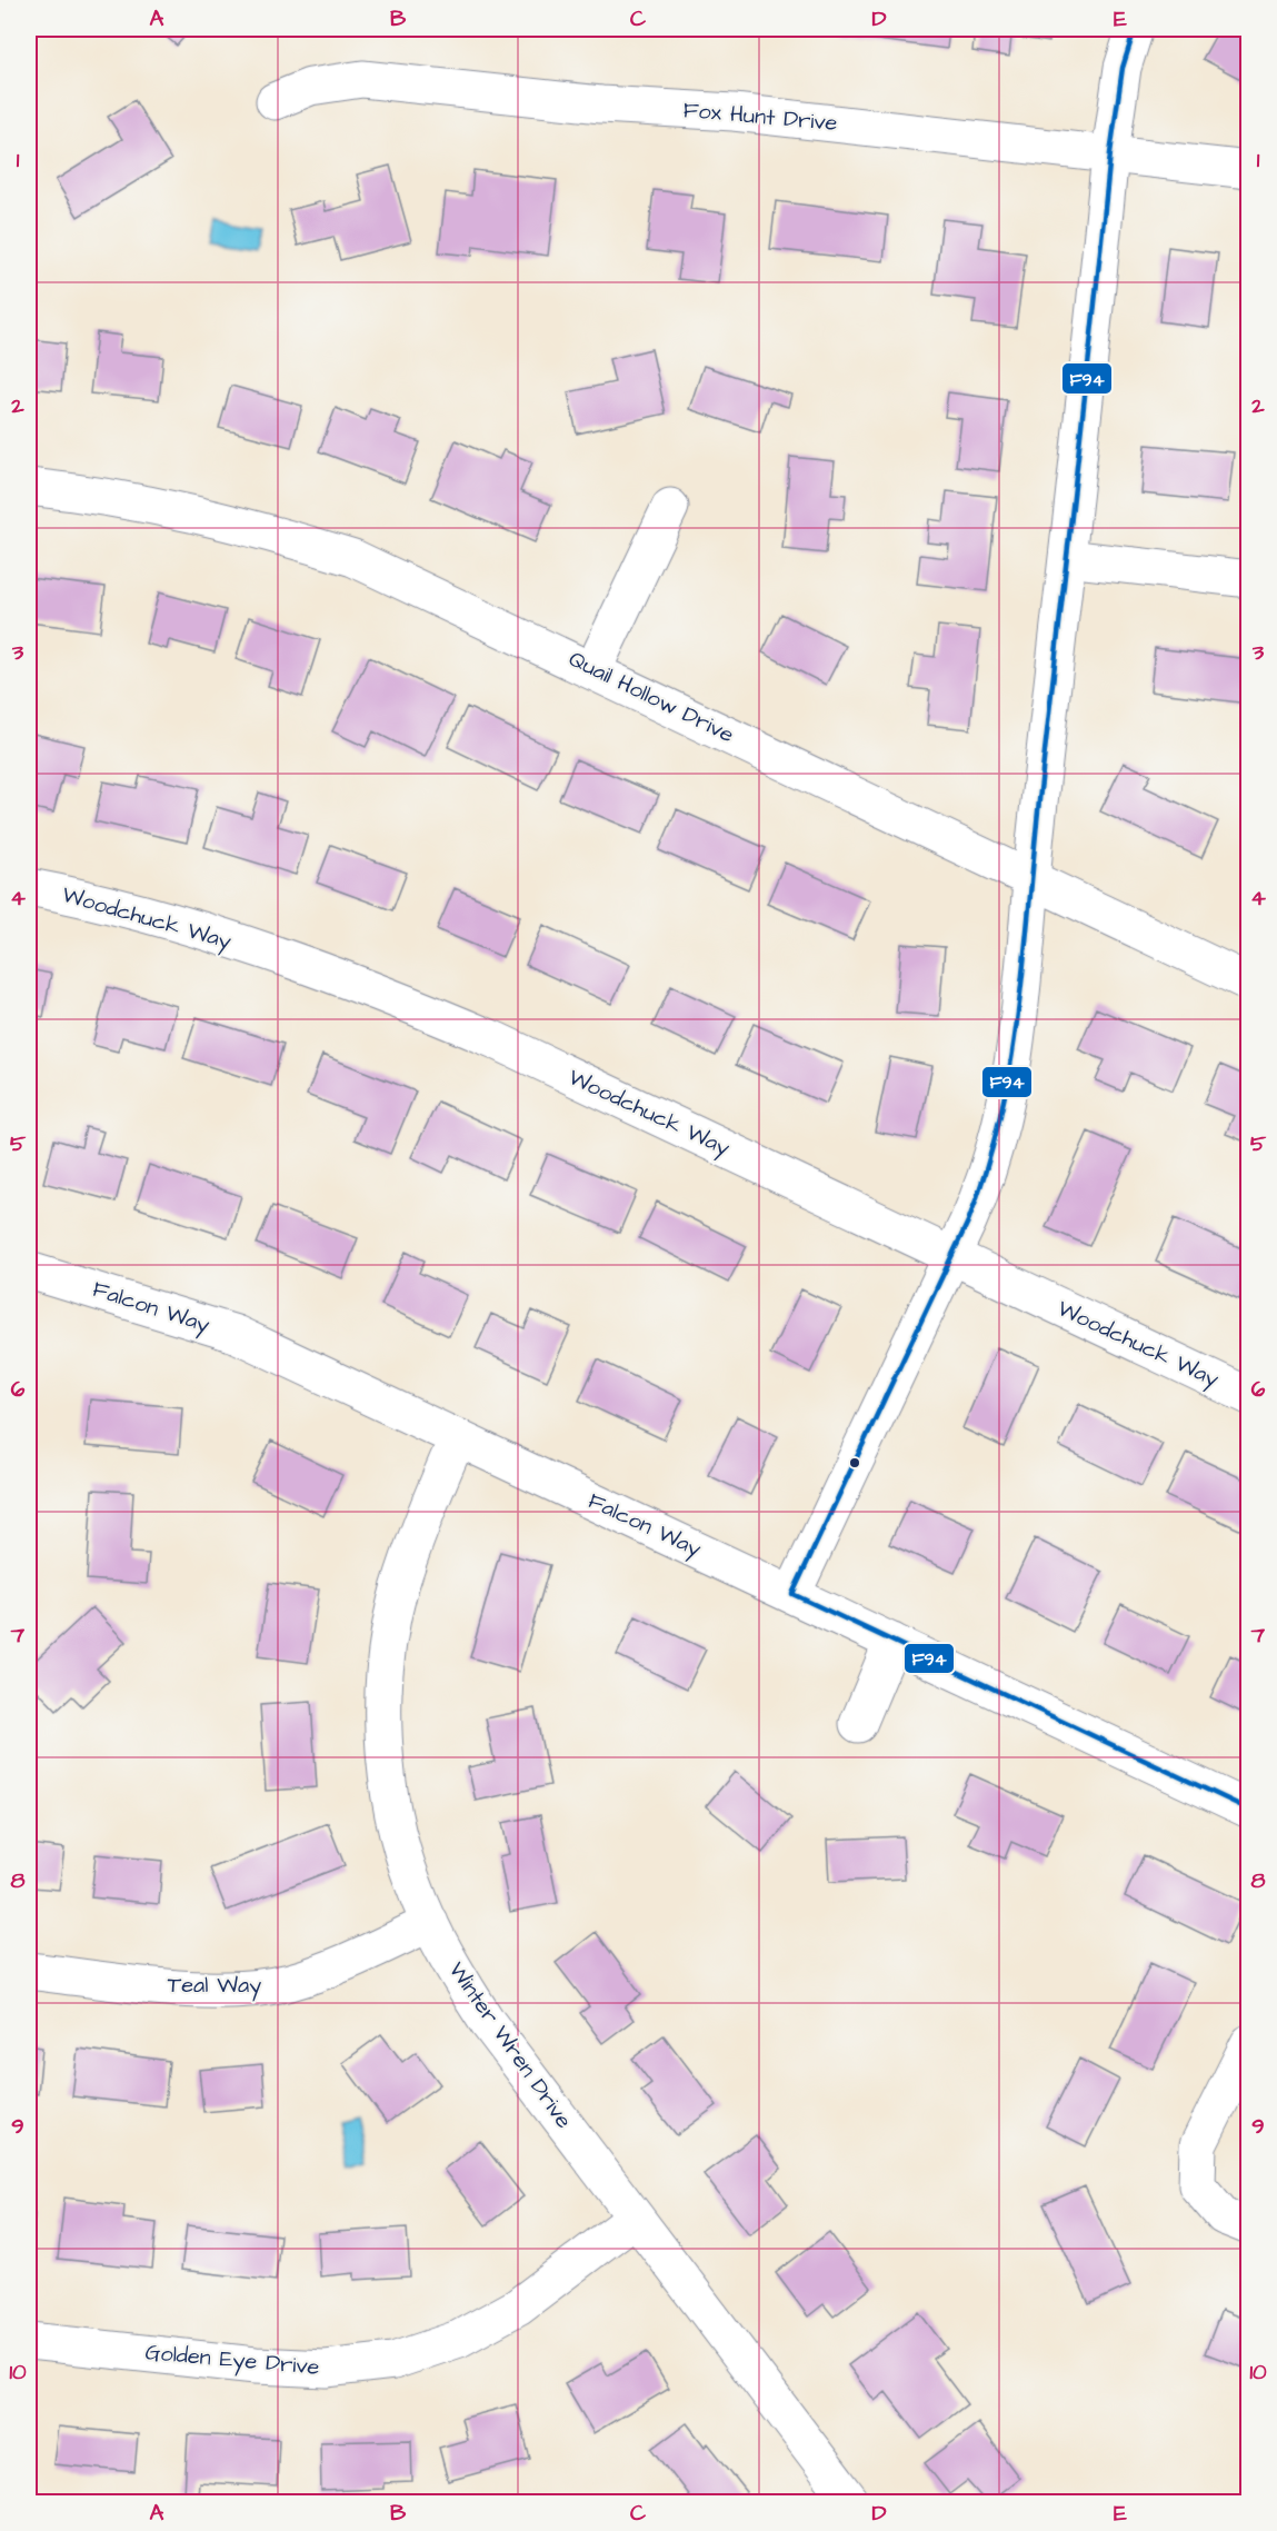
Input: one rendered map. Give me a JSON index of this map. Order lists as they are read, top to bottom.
{
  "streets": {
    "street": [
      "Fox Hunt Drive",
      "Quail Hollow Drive",
      "Woodchuck Way",
      "Falcon Way",
      "Teal Way",
      "Winter Wren Drive",
      "Golden Eye Drive"
    ]
  },
  "crossings": [
    ["Falcon Way", "Winter Wren Drive"],
    ["Teal Way", "Winter Wren Drive"],
    ["Winter Wren Drive", "Golden Eye Drive"]
  ],
  "lines": ["transit line F94"],
  "grid": {
    "columns": [
      "A",
      "B",
      "C",
      "D",
      "E"
    ],
    "rows": [
      "1",
      "2",
      "3",
      "4",
      "5",
      "6",
      "7",
      "8",
      "9",
      "10"
    ]
  }
}
